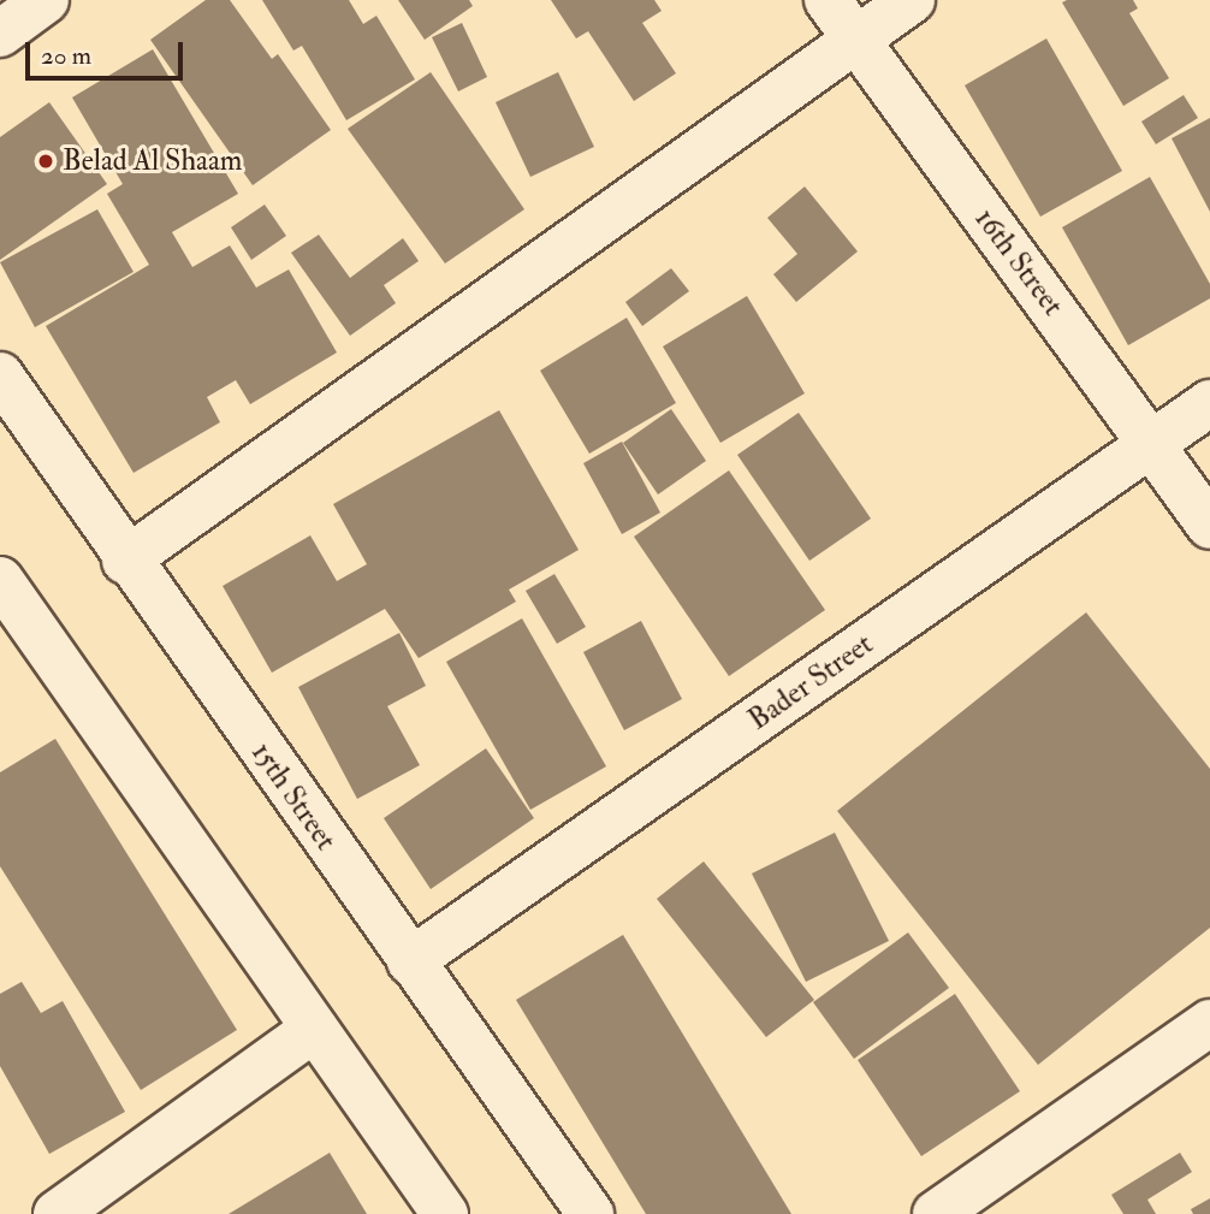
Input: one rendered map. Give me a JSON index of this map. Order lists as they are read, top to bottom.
{
  "streets": {
    "street": ["16th Street", "Bader Street", "15th Street"]
  },
  "crossings": [
    ["16th Street", "Bader Street"],
    ["Bader Street", "15th Street"]
  ],
  "places": ["Belad Al Shaam"],
  "scale_bar": "20 m"
}
